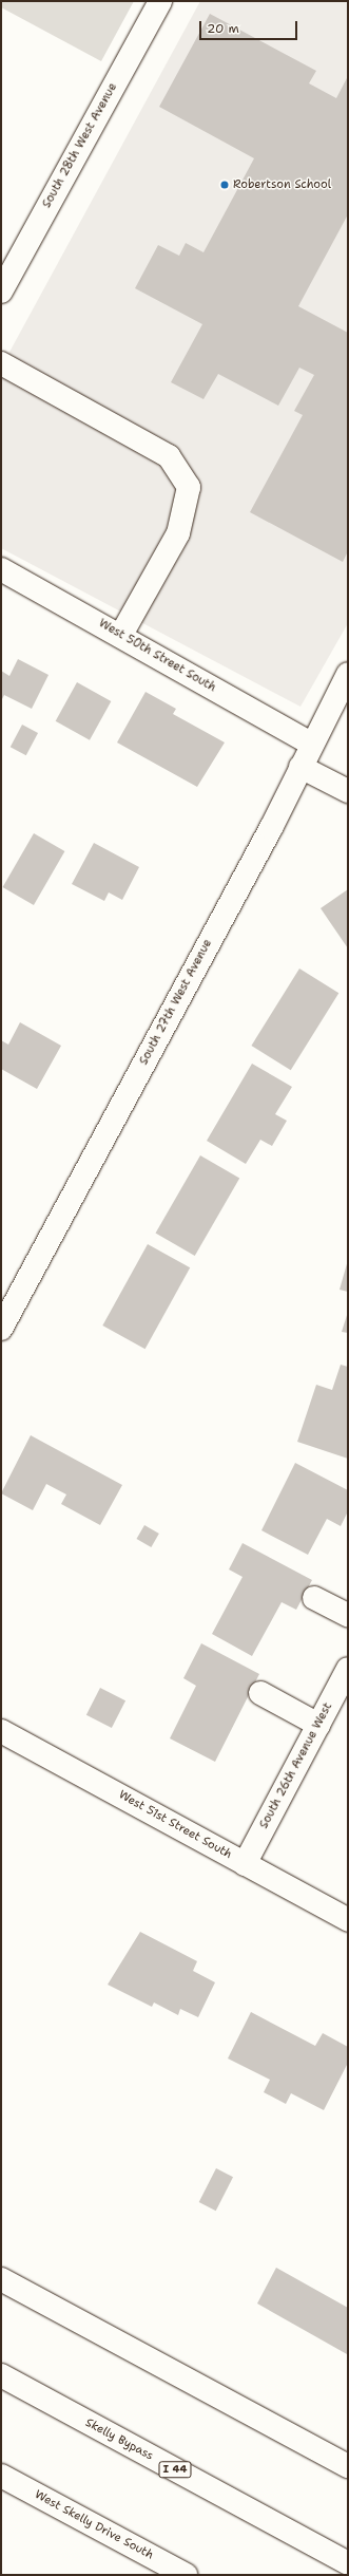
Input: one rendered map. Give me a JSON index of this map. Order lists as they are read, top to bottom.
{
  "streets": {
    "main road": [
      "South 28th West Avenue",
      "West 50th Street South",
      "South 27th West Avenue",
      "South 26th Avenue West",
      "West 51st Street South",
      "Skelly Bypass",
      "I 44",
      "West Skelly Drive South"
    ]
  },
  "crossings": [
    ["West 50th Street South", "South 27th West Avenue"],
    ["South 26th Avenue West", "West 51st Street South"]
  ],
  "places": ["Robertson School"],
  "scale_bar": "20 m"
}
